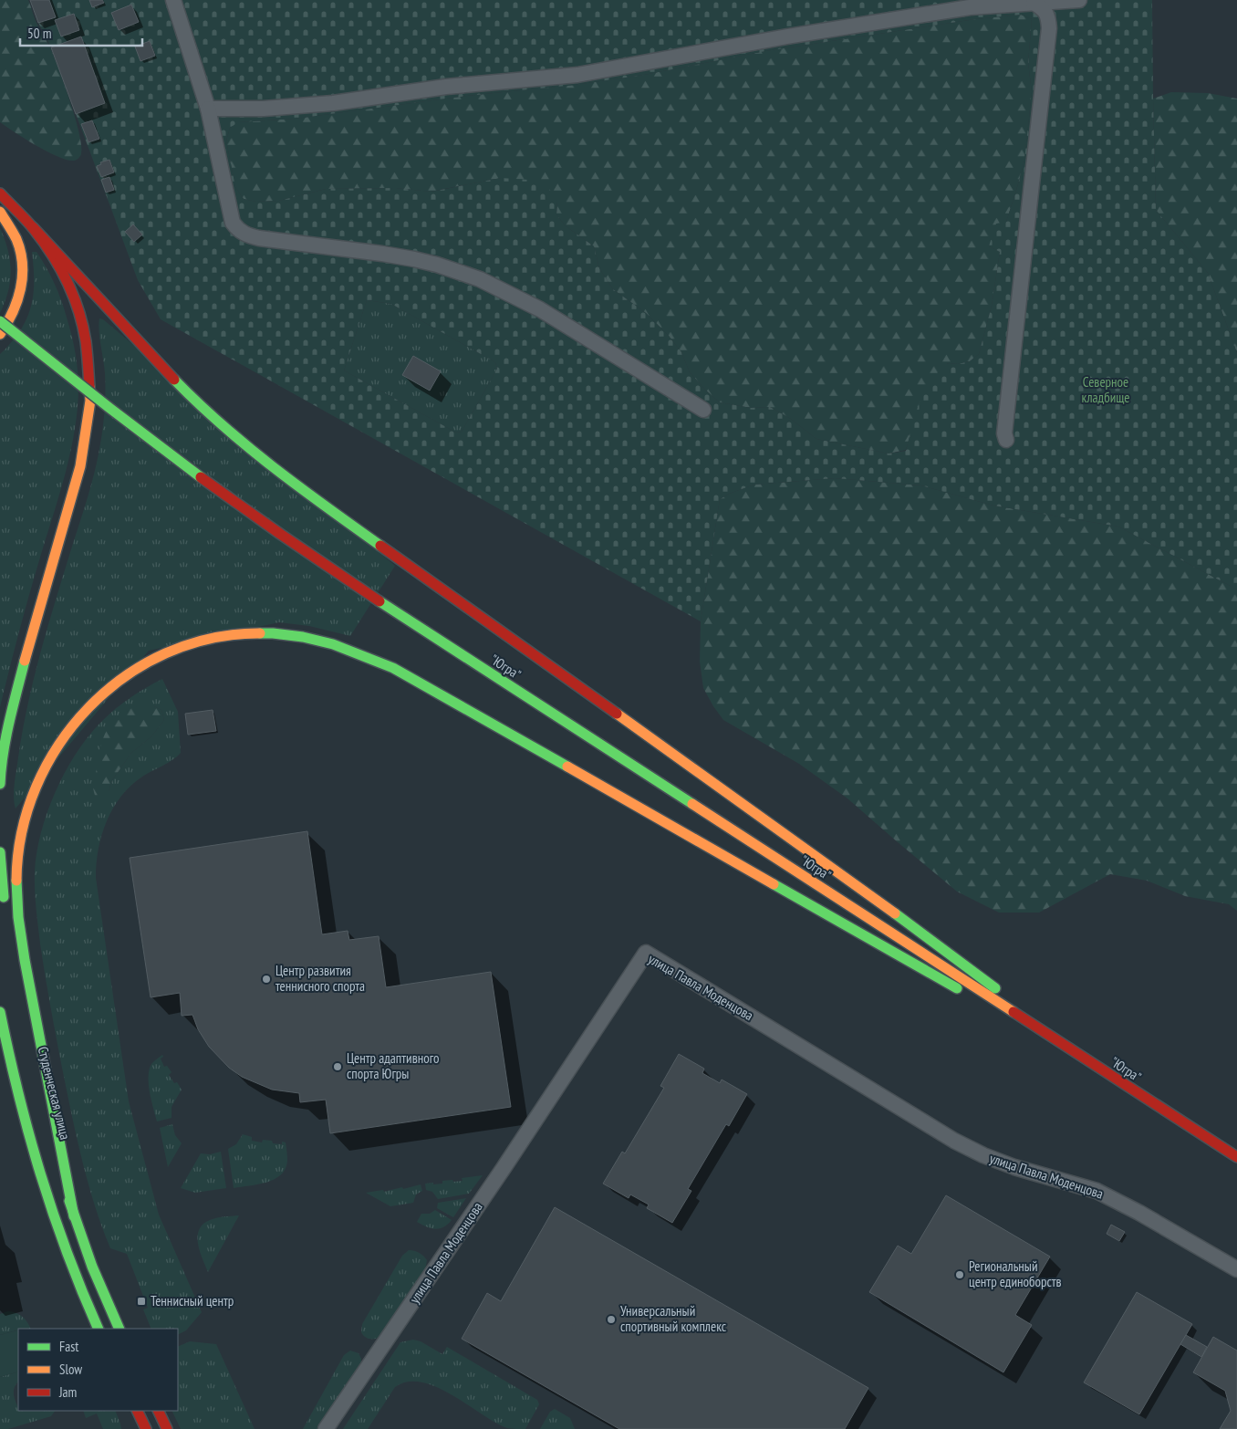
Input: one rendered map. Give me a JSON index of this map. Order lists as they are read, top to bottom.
{
  "streets": {
    "main road": ["\"Югра\"", "Студенческая улица"],
    "street": ["улица Павла Моденцова"]
  },
  "parks": ["Северное кладбище"],
  "places": {
    "other": [
      "Центр развития теннисного спорта",
      "Центр адаптивного спорта Югры",
      "Региональный центр единоборств",
      "Универсальный спортивный комплекс"
    ],
    "transit": ["Теннисный центр"]
  },
  "legend": ["Fast", "Slow", "Jam"],
  "scale_bar": "50 m"
}
